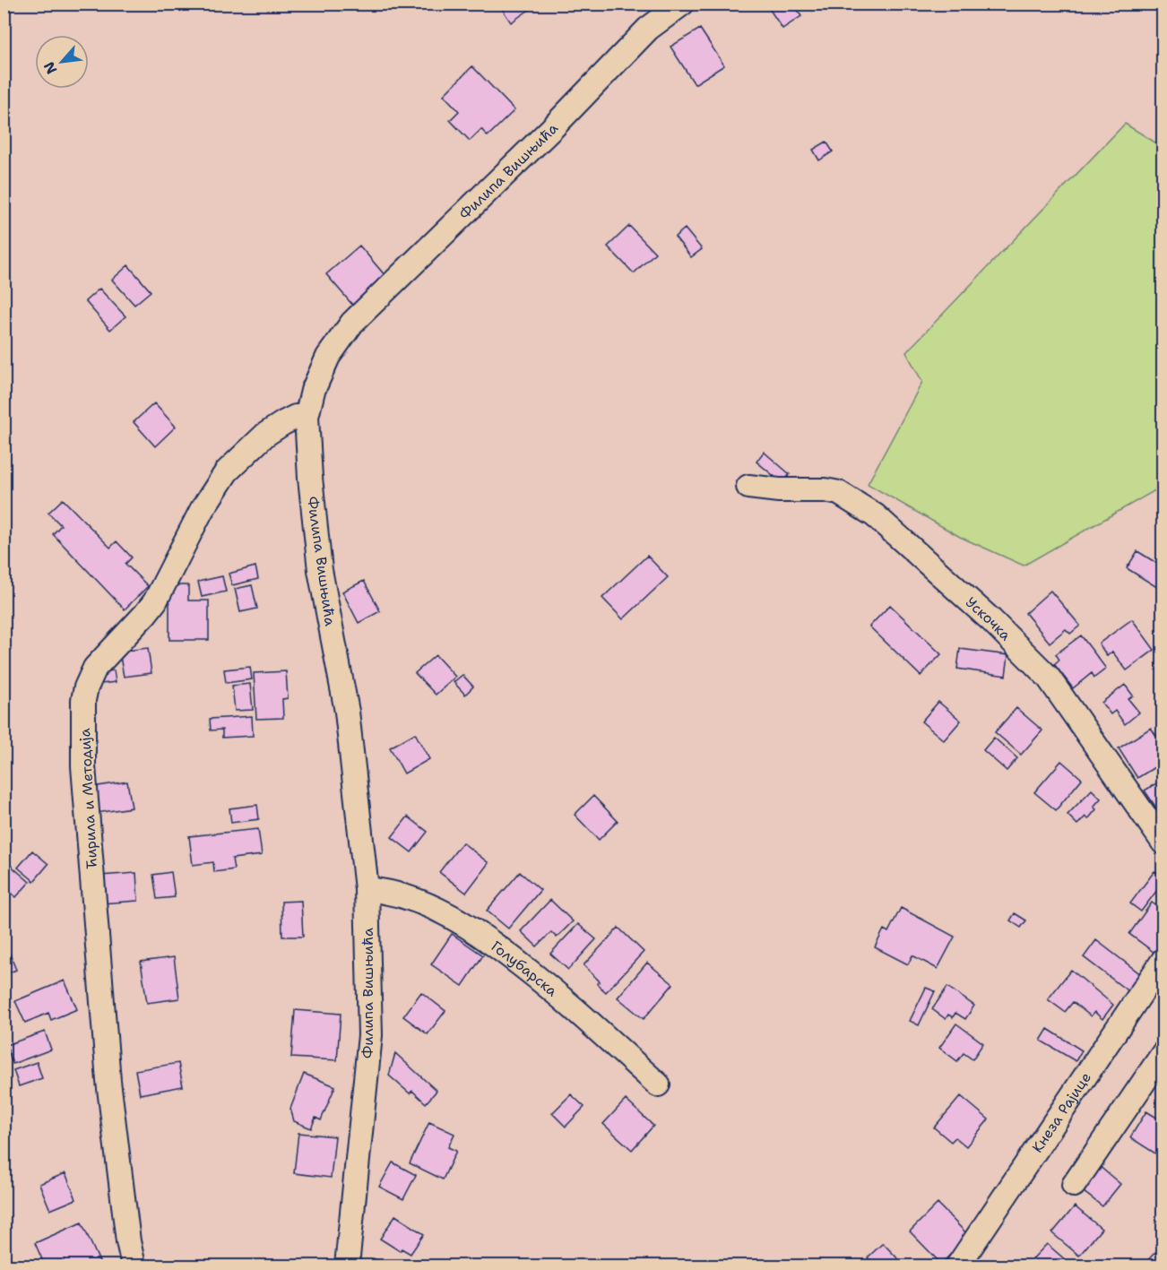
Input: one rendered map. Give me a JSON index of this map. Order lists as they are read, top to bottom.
{
  "streets": {
    "street": [
      "Филипа Вишњића",
      "Ускочка",
      "Ћирила и Методија",
      "Голубарска",
      "Кнеза Рајице"
    ]
  },
  "crossings": [
    ["Филипа Вишњића", "Ћирила и Методија"],
    ["Филипа Вишњића", "Голубарска"]
  ],
  "north": "bottom left"
}
